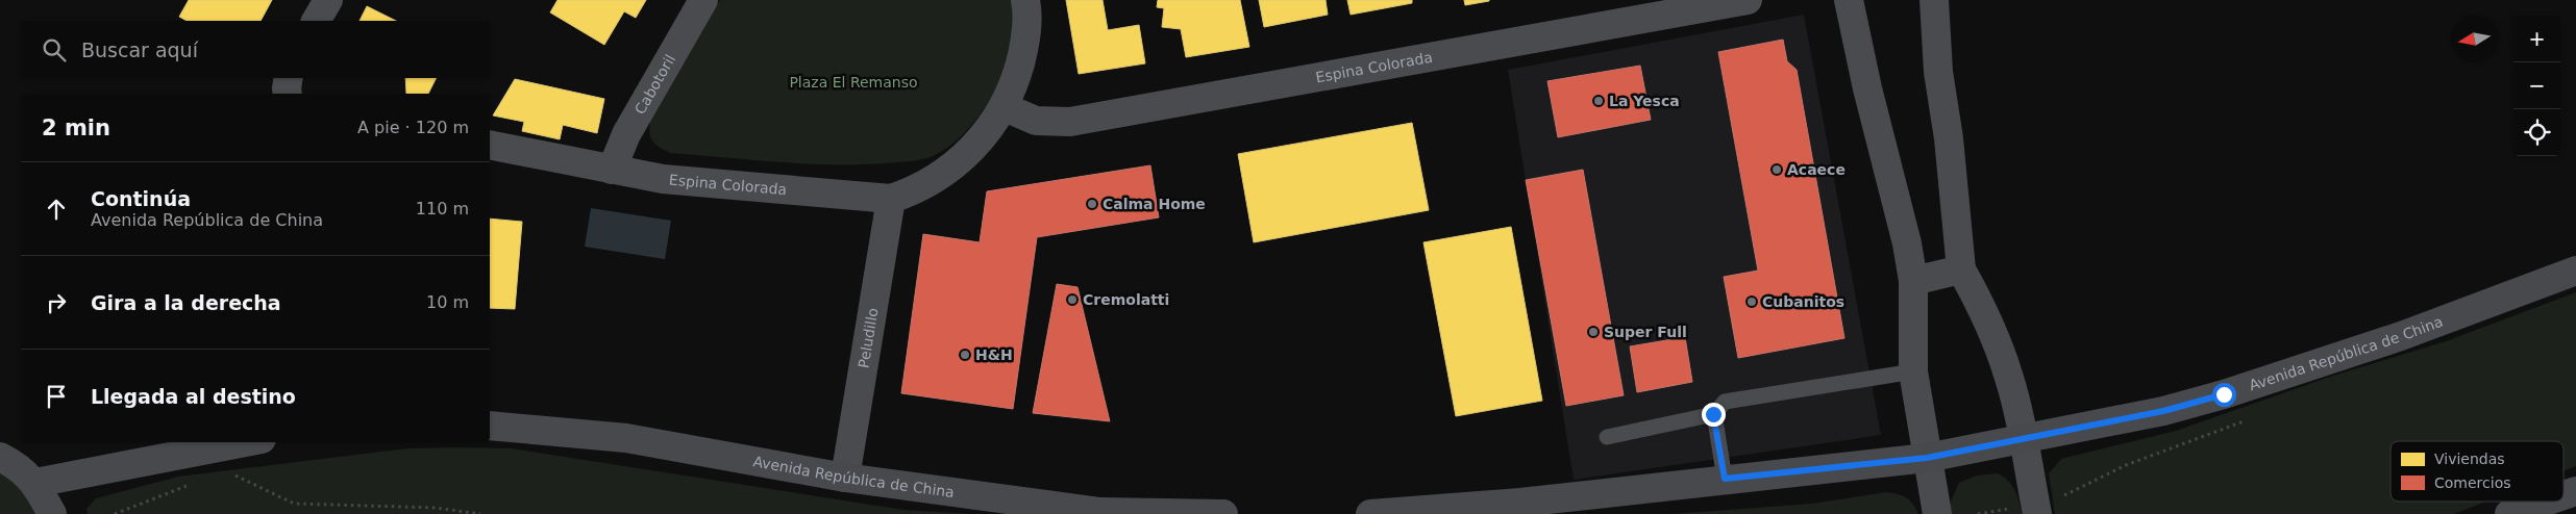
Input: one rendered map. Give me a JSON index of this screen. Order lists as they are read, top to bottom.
{
  "streets": {
    "main road": ["Avenida República de China"],
    "street": ["Espina Colorada", "Cabotoril", "Peludillo"]
  },
  "crossings": [
    ["Espina Colorada", "Cabotoril"],
    ["Espina Colorada", "Peludillo"],
    ["Peludillo", "Avenida República de China"]
  ],
  "parks": ["Plaza El Remanso"],
  "places": [
    "La Yesca",
    "Acaece",
    "Calma Home",
    "Cremolatti",
    "Cubanitos",
    "Super Full",
    "H&H"
  ],
  "legend": ["Viviendas", "Comercios"],
  "north": "left",
  "page": {
    "map_buttons": ["+", "−"],
    "search": "Buscar aquí",
    "heading": ["2 min", "A pie · 120 m"],
    "list": [
      ["Continúa", "Avenida República de China", "110 m"],
      ["Gira a la derecha", "10 m"],
      "Llegada al destino"
    ]
  }
}
